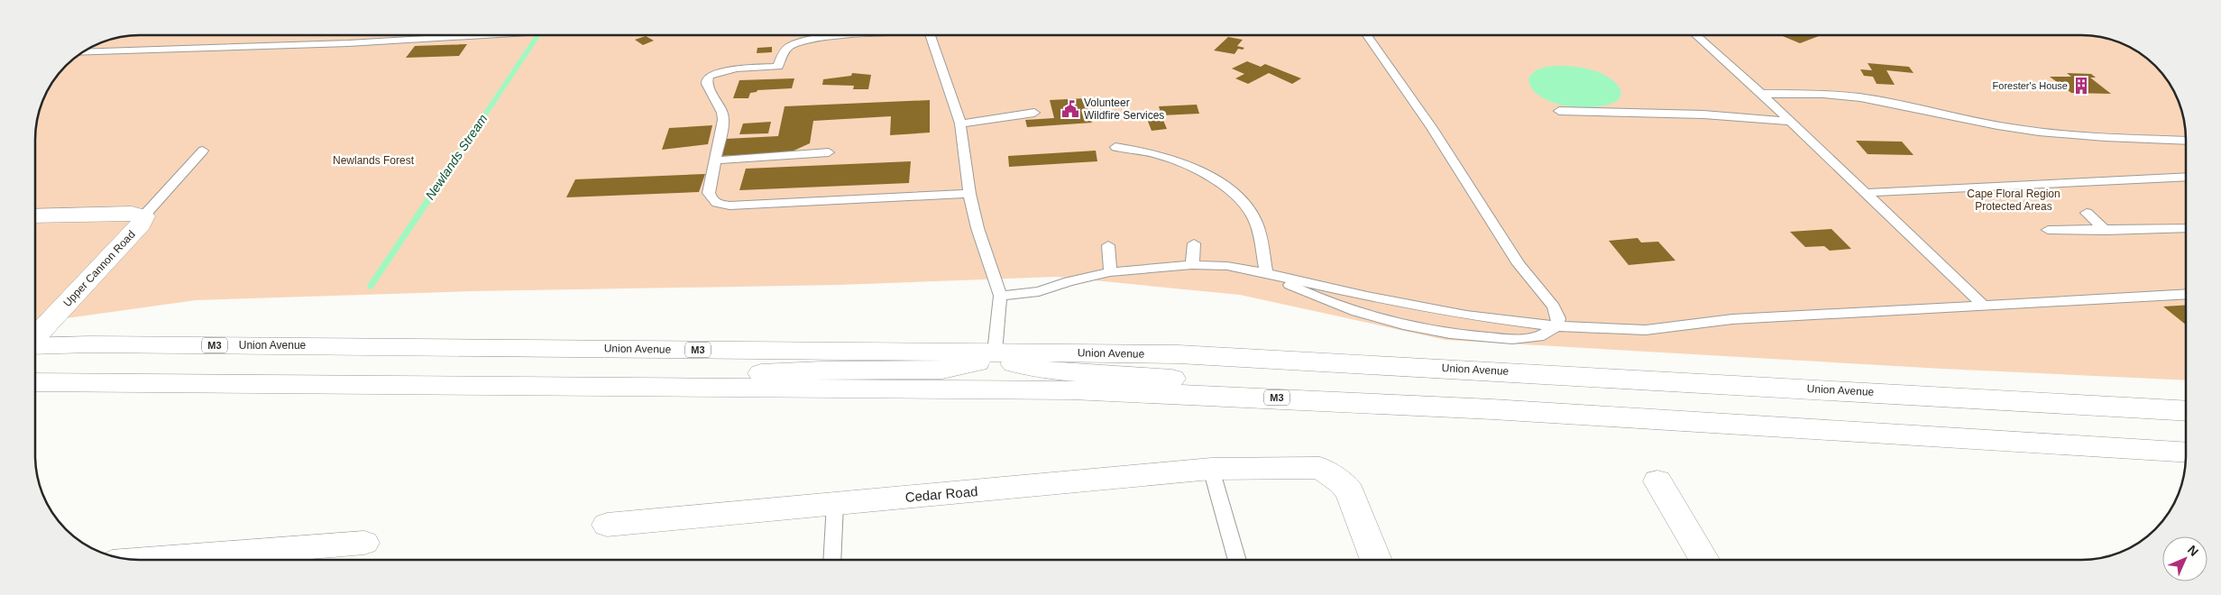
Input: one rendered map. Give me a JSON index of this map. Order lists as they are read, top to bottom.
{
  "streets": {
    "main road": [
      "Upper Cannon Road",
      "M3",
      "Union Avenue",
      "Cedar Road"
    ]
  },
  "water": ["Newlands Stream"],
  "parks": ["Newlands Forest", "Cape Floral Region Protected Areas"],
  "places": {
    "building": ["Forester's House"],
    "public building": ["Volunteer Wildfire Services"]
  },
  "north": "top right"
}
